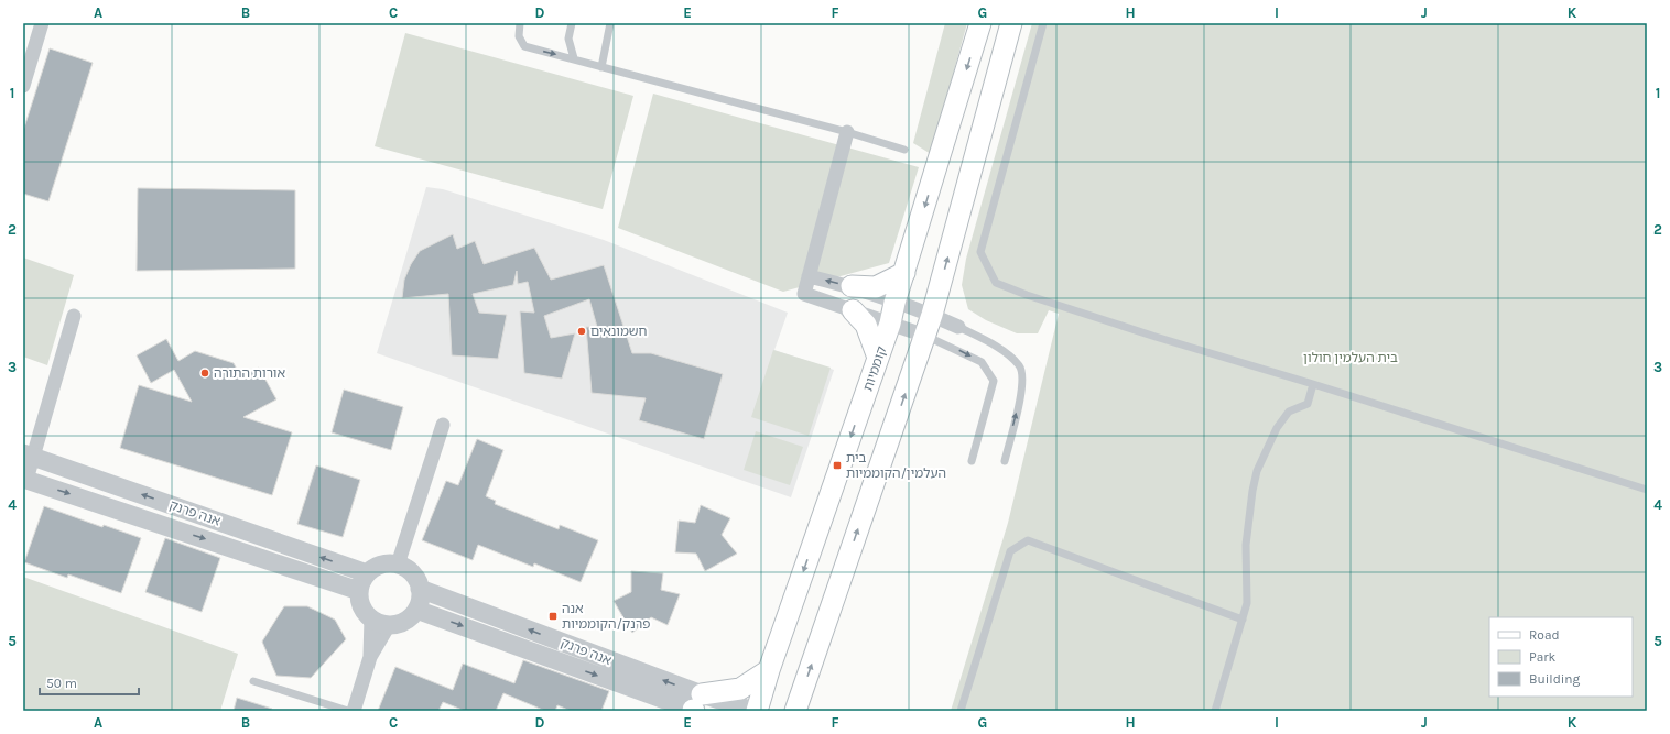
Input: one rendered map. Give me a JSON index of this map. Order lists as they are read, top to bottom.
{
  "streets": {
    "main road": ["קוממיות"],
    "street": ["אנה פרנק"]
  },
  "parks": ["בית העלמין חולון"],
  "places": {
    "other": ["חשמונאים", "אורות התורה"],
    "transit": ["בית העלמין/הקוממיות", "אנה פרנק/הקוממיות"]
  },
  "legend": ["Road", "Park", "Building"],
  "scale_bar": "50 m",
  "grid": {
    "columns": [
      "A",
      "B",
      "C",
      "D",
      "E",
      "F",
      "G",
      "H",
      "I",
      "J",
      "K"
    ],
    "rows": [
      "1",
      "2",
      "3",
      "4",
      "5"
    ]
  }
}
